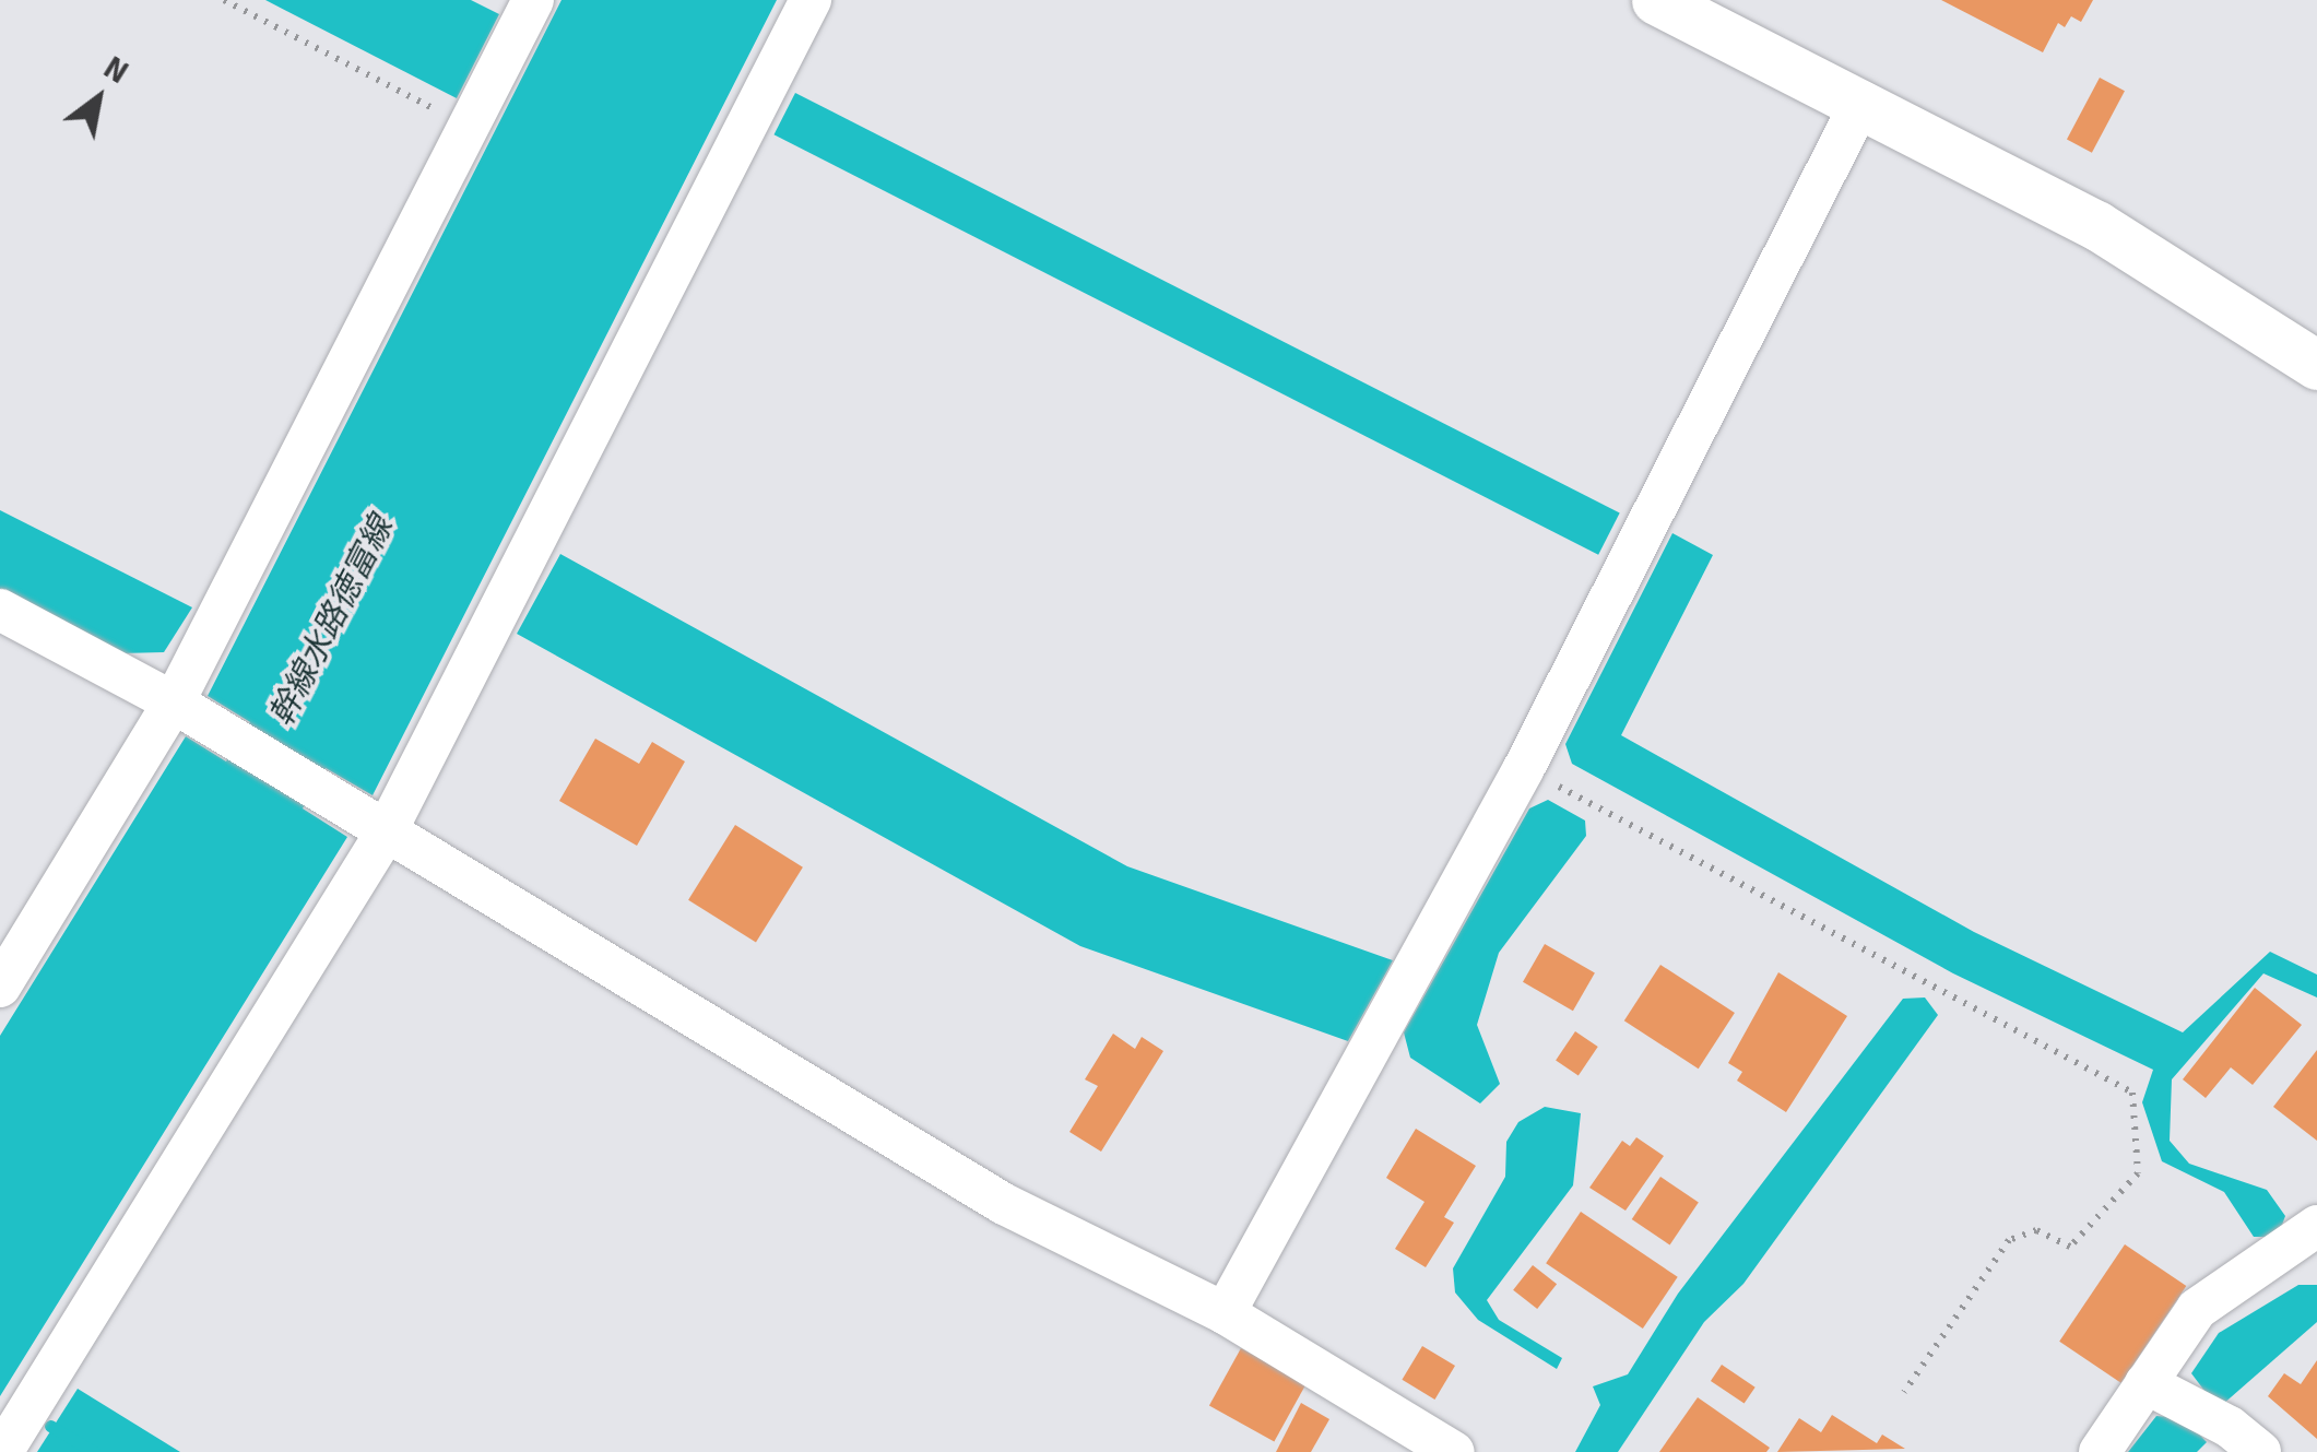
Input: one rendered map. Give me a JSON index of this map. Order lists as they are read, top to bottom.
{
  "water": ["幹線水路徳富線"],
  "north": "top right"
}
